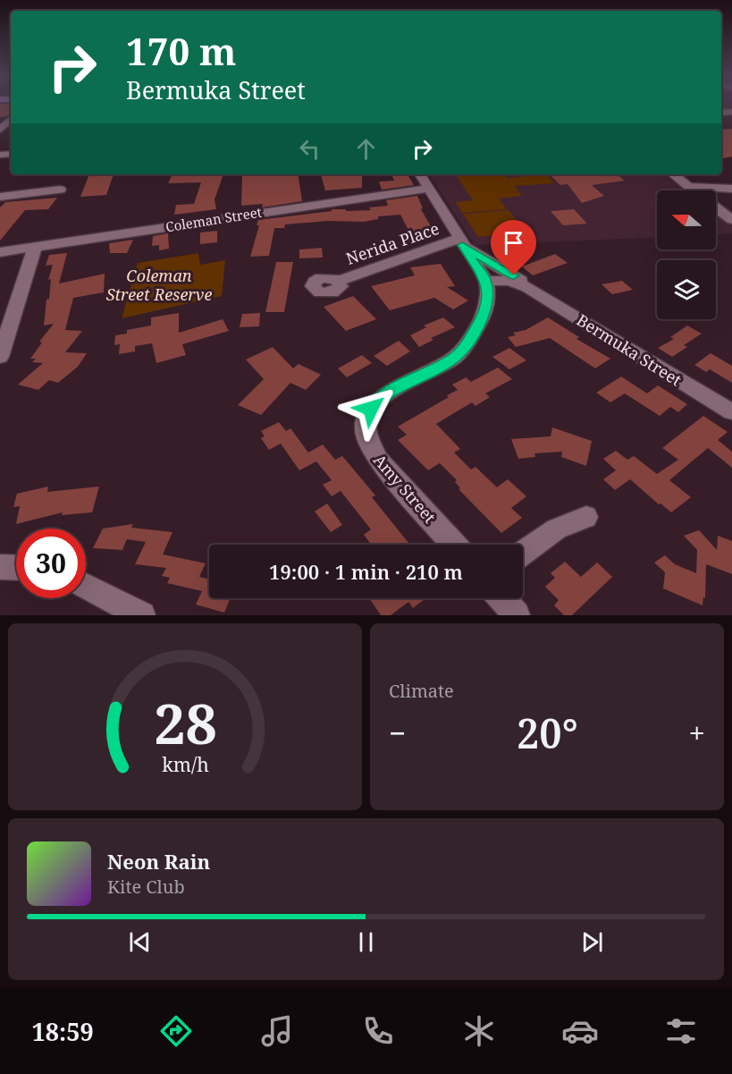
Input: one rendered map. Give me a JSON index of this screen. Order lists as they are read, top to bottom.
{
  "streets": {
    "street": [
      "Coleman Street",
      "Nerida Place",
      "Bermuka Street",
      "Amy Street"
    ]
  },
  "crossings": [
    ["Nerida Place", "Bermuka Street"],
    ["Bermuka Street", "Amy Street"]
  ],
  "parks": ["Coleman Street Reserve"],
  "north": "left",
  "page": {
    "turn": ["170 m", "Bermuka Street"],
    "limit": "30",
    "trip": "19:00 · 1 min · 210 m",
    "tile": "Climate",
    "heat": ["−", "20°", "+"],
    "song": ["Neon Rain", "Kite Club"],
    "tabs": "18:59",
    "gauge": ["28", "km/h"]
  }
}
